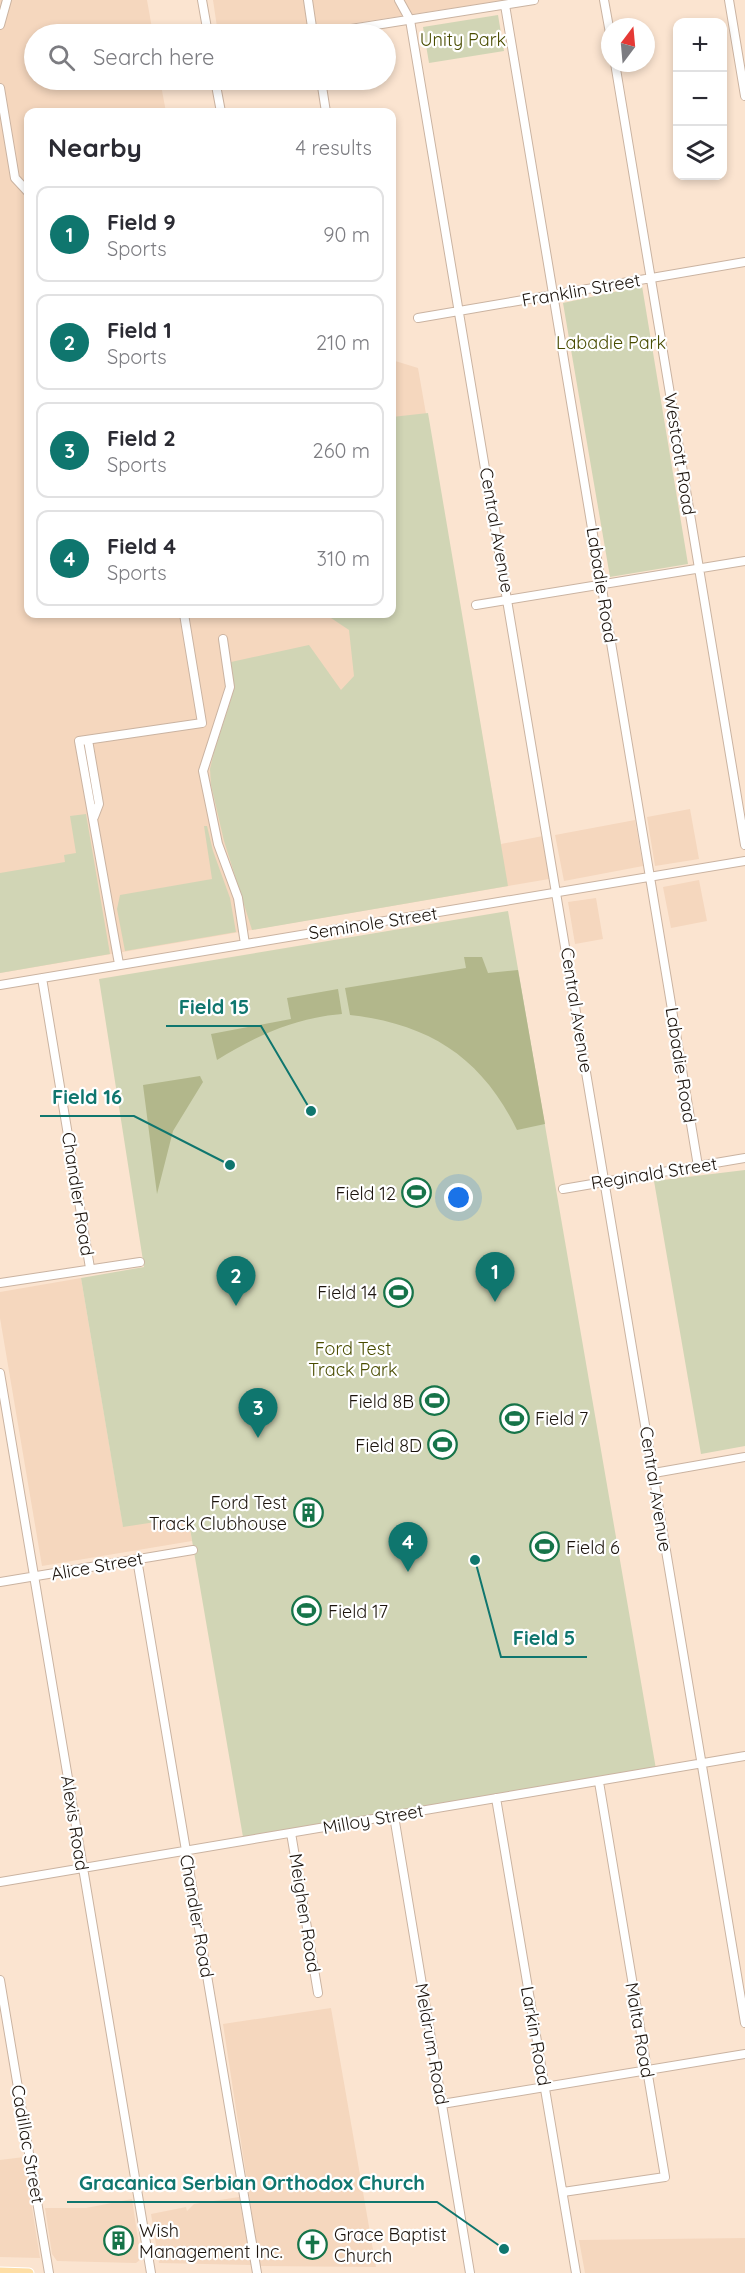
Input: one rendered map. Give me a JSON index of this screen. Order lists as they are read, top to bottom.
{
  "streets": {
    "street": [
      "Franklin Street",
      "Westcott Road",
      "Central Avenue",
      "Labadie Road",
      "Seminole Street",
      "Reginald Street",
      "Chandler Road",
      "Alice Street",
      "Milloy Street",
      "Alexis Road",
      "Meighen Road",
      "Malta Road",
      "Larkin Road",
      "Meldrum Road",
      "Cadillac Street"
    ]
  },
  "crossings": [
    ["Franklin Street", "Westcott Road"],
    ["Franklin Street", "Central Avenue"],
    ["Franklin Street", "Labadie Road"],
    ["Central Avenue", "Seminole Street"],
    ["Central Avenue", "Reginald Street"],
    ["Central Avenue", "Milloy Street"],
    ["Labadie Road", "Seminole Street"],
    ["Labadie Road", "Reginald Street"],
    ["Seminole Street", "Chandler Road"],
    ["Chandler Road", "Alice Street"],
    ["Chandler Road", "Milloy Street"],
    ["Alice Street", "Alexis Road"],
    ["Milloy Street", "Alexis Road"],
    ["Milloy Street", "Meighen Road"],
    ["Milloy Street", "Malta Road"],
    ["Milloy Street", "Larkin Road"],
    ["Milloy Street", "Meldrum Road"],
    ["Malta Road", "Larkin Road"]
  ],
  "parks": ["Unity Park", "Labadie Park", "Ford Test Track Park"],
  "places": {
    "other": [
      "Field 15",
      "Field 16",
      "Field 5",
      "Gracanica Serbian Orthodox Church"
    ],
    "sports": [
      "Field 12",
      "Field 14",
      "Field 8B",
      "Field 7",
      "Field 8D",
      "Field 6",
      "Field 17"
    ],
    "building": ["Ford Test Track Clubhouse", "Wish Management Inc."],
    "church": ["Grace Baptist Church"]
  },
  "north": "top",
  "page": {
    "map_buttons": ["+", "−"],
    "search": "Search here",
    "heading": ["Nearby", "4 results"],
    "list": [
      {
        "mark": "1",
        "name": "Field 9",
        "note": "Sports",
        "value": "90 m"
      },
      {
        "mark": "2",
        "name": "Field 1",
        "note": "Sports",
        "value": "210 m"
      },
      {
        "mark": "3",
        "name": "Field 2",
        "note": "Sports",
        "value": "260 m"
      },
      {
        "mark": "4",
        "name": "Field 4",
        "note": "Sports",
        "value": "310 m"
      }
    ],
    "pins": [
      "1",
      "2",
      "3",
      "4"
    ]
  }
}
